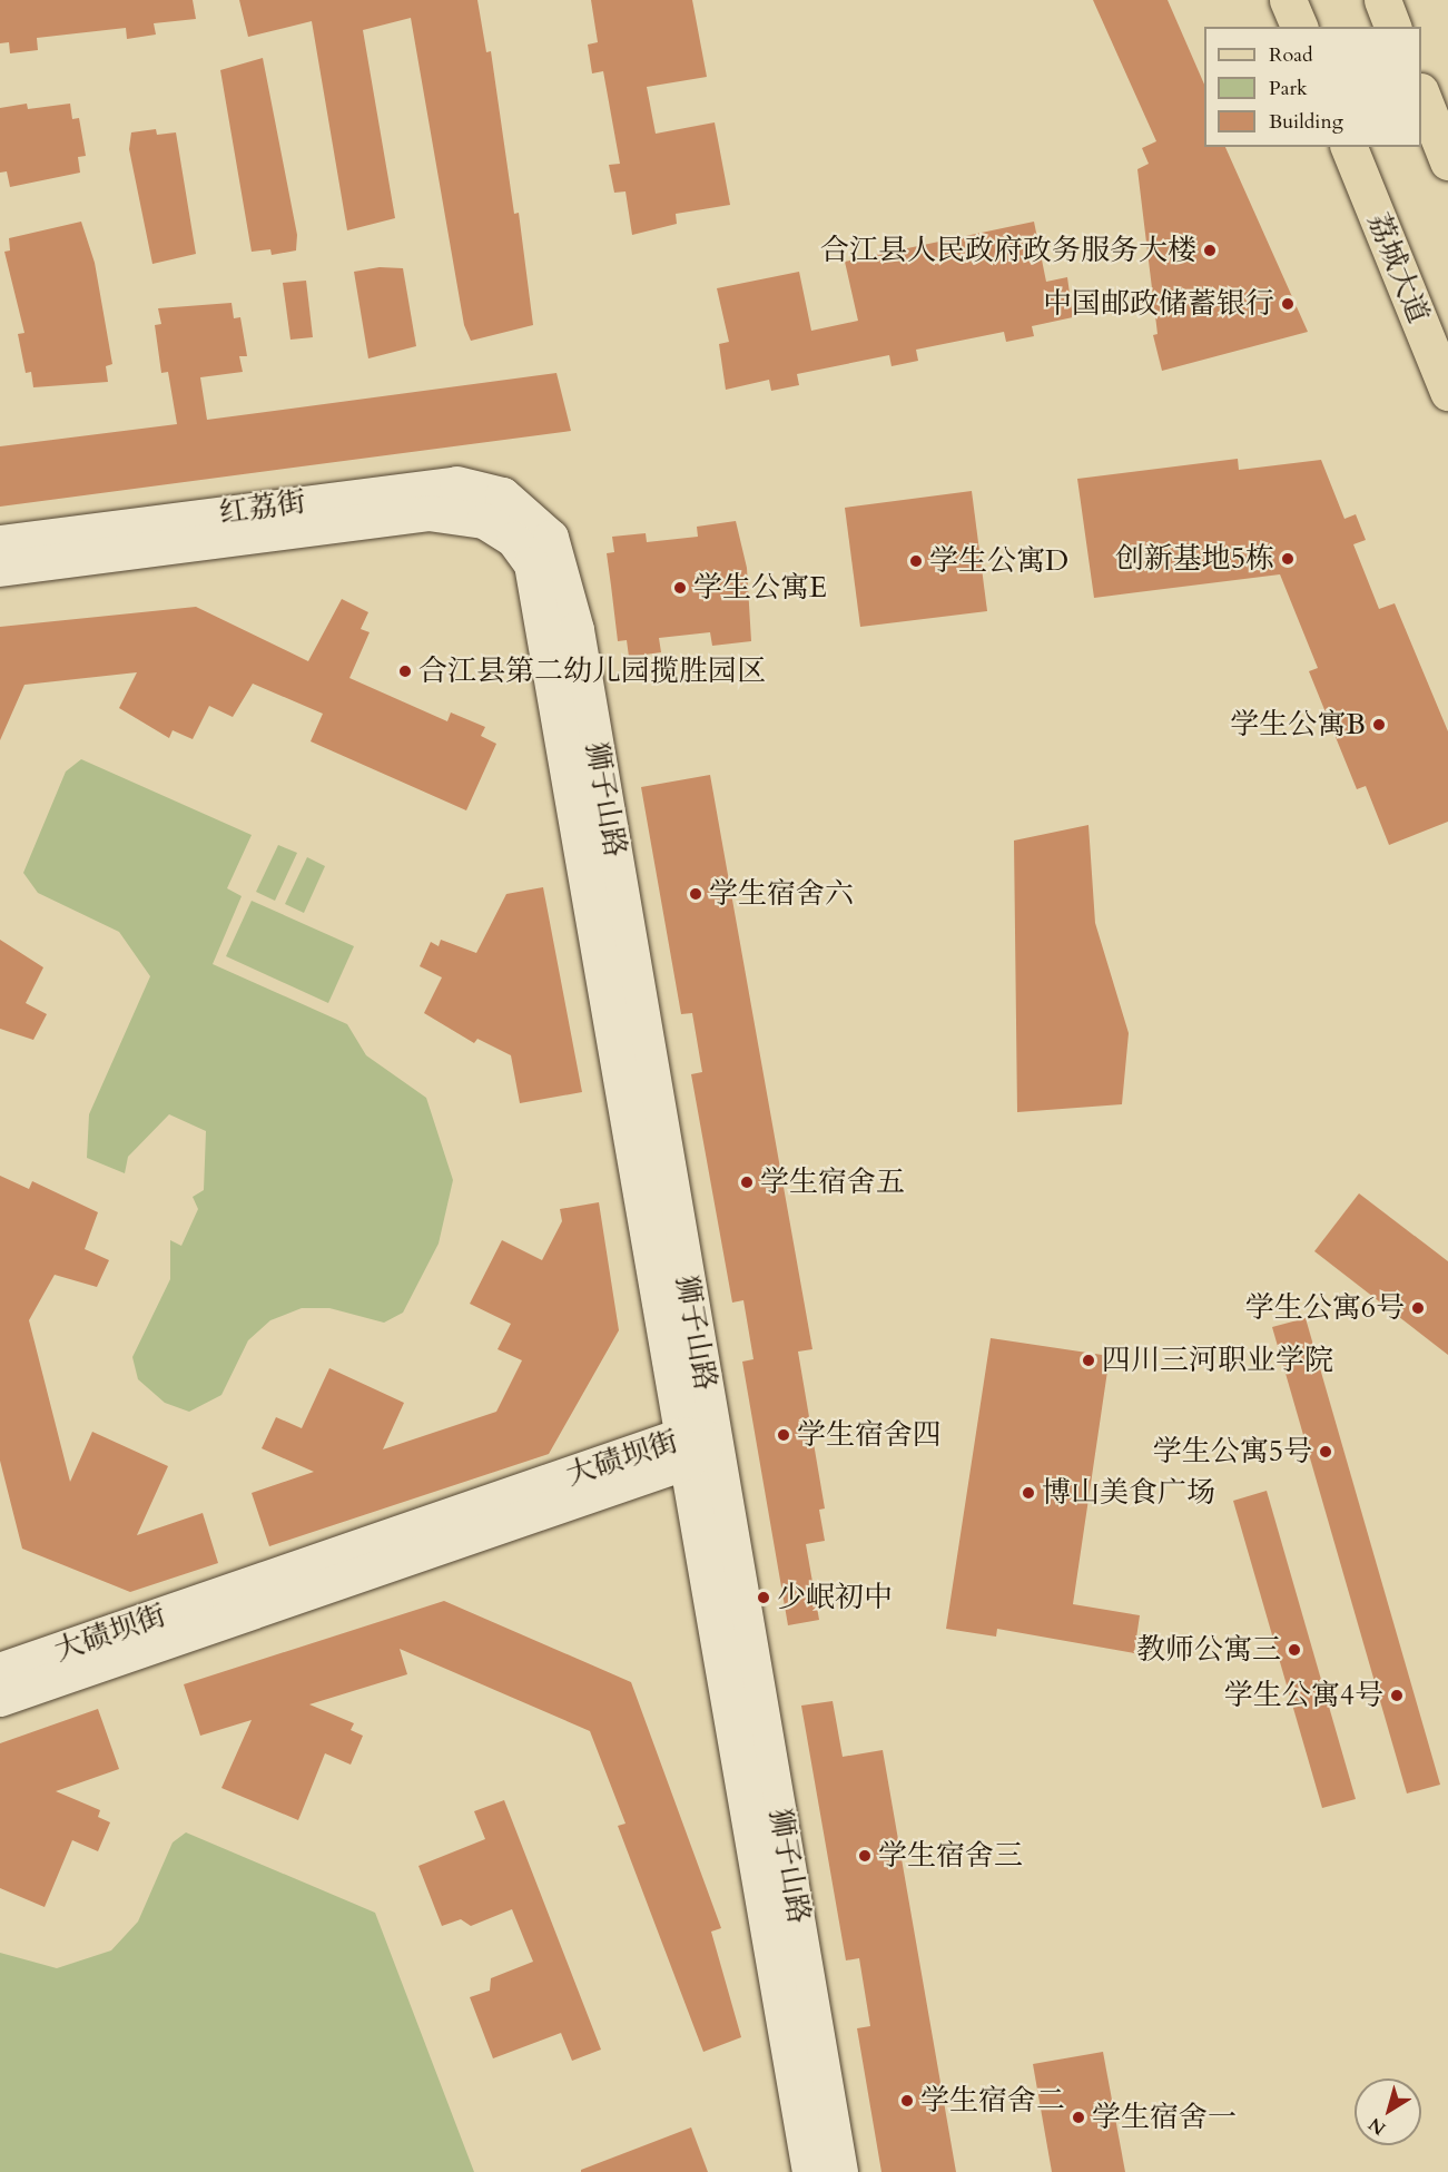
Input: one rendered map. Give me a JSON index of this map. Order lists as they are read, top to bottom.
{
  "streets": {
    "main road": ["荔城大道"],
    "street": ["红荔街", "狮子山路", "大碛坝街"]
  },
  "crossings": [
    ["红荔街", "狮子山路"],
    ["狮子山路", "大碛坝街"]
  ],
  "places": [
    "合江县人民政府政务服务大楼",
    "中国邮政储蓄银行",
    "创新基地5栋",
    "学生公寓D",
    "学生公寓E",
    "合江县第二幼儿园揽胜园区",
    "学生公寓B",
    "学生宿舍六",
    "学生宿舍五",
    "学生公寓6号",
    "四川三河职业学院",
    "学生宿舍四",
    "学生公寓5号",
    "博山美食广场",
    "少岷初中",
    "教师公寓三",
    "学生公寓4号",
    "学生宿舍三",
    "学生宿舍二",
    "学生宿舍一"
  ],
  "legend": ["Road", "Park", "Building"],
  "north": "bottom left"
}
